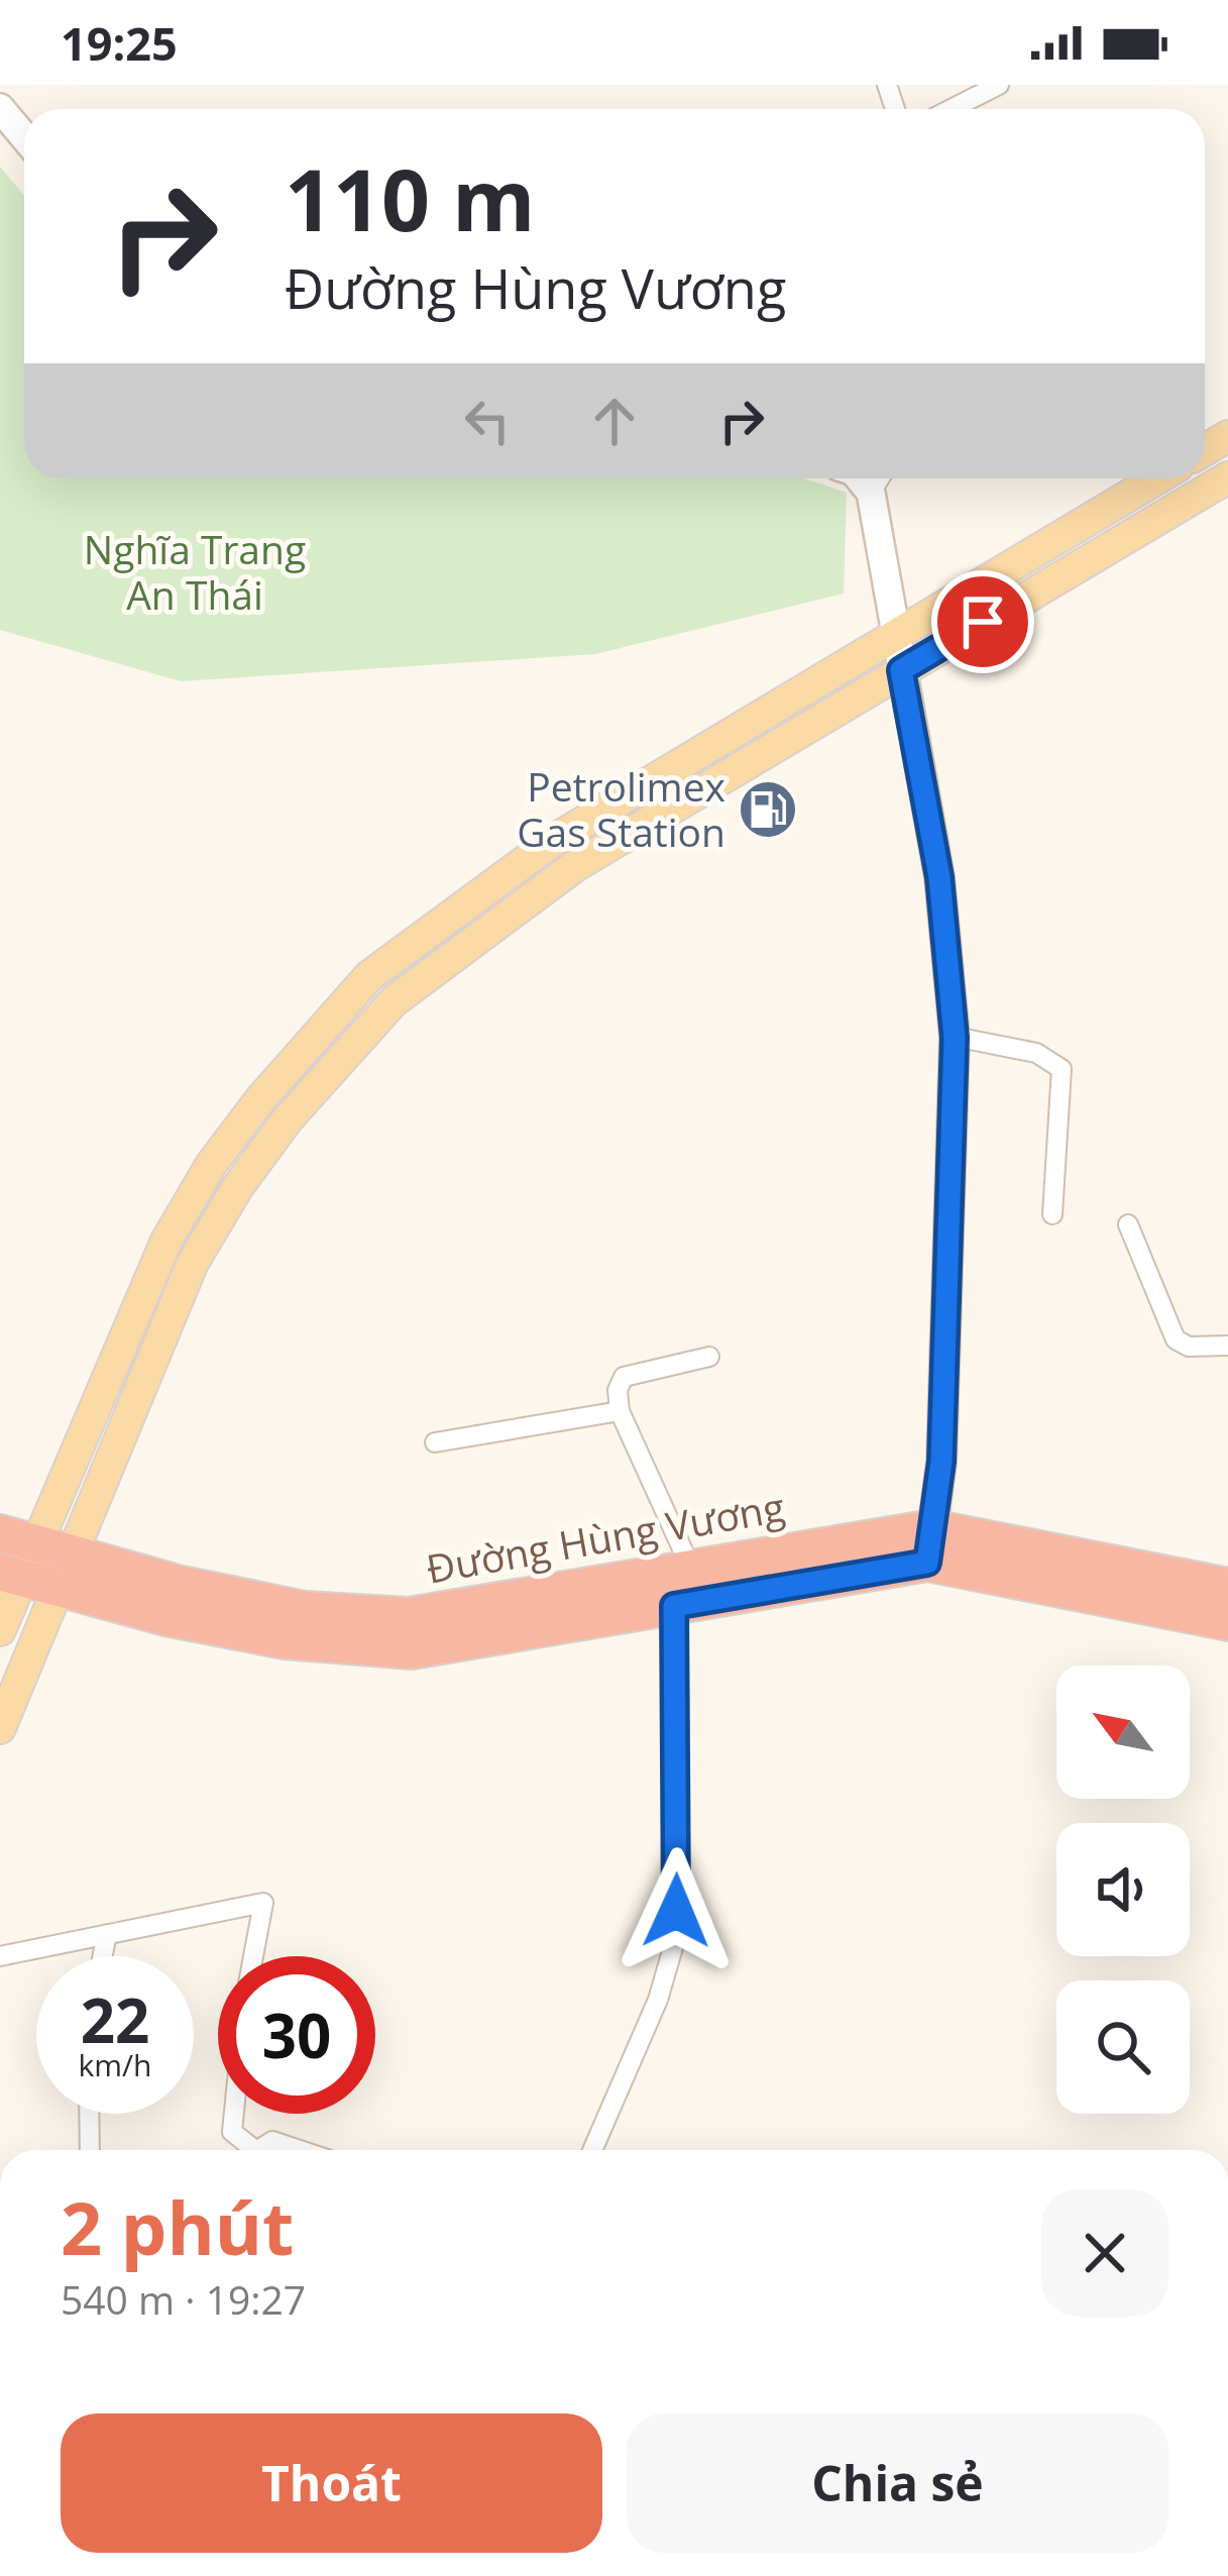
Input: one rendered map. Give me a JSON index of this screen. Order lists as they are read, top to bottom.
{
  "streets": {
    "highway": ["Đường Hùng Vương"]
  },
  "parks": ["Nghĩa Trang An Thái"],
  "places": {
    "fuel station": ["Petrolimex Gas Station"]
  },
  "north": "top left",
  "page": {
    "status": "19:25",
    "turn": ["110 m", "Đường Hùng Vương"],
    "speed": "22 km/h",
    "limit": "30",
    "heading": ["2 phút", "540 m · 19:27"],
    "buttons": ["Thoát", "Chia sẻ"]
  }
}
